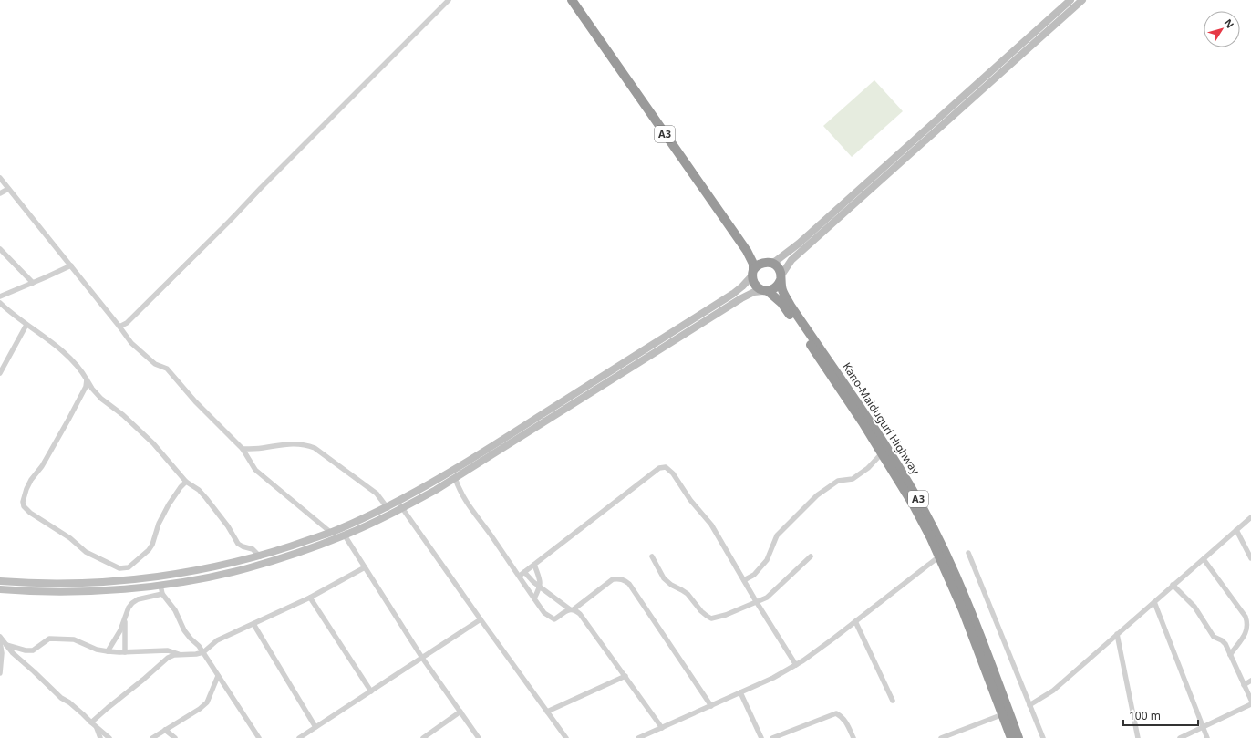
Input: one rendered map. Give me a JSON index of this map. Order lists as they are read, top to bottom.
{
  "streets": {
    "highway": ["A3", "Kano-Maiduguri Highway"]
  },
  "crossings": [
    ["A3", "Kano-Maiduguri Highway"]
  ],
  "scale_bar": "100 m",
  "north": "top right"
}
